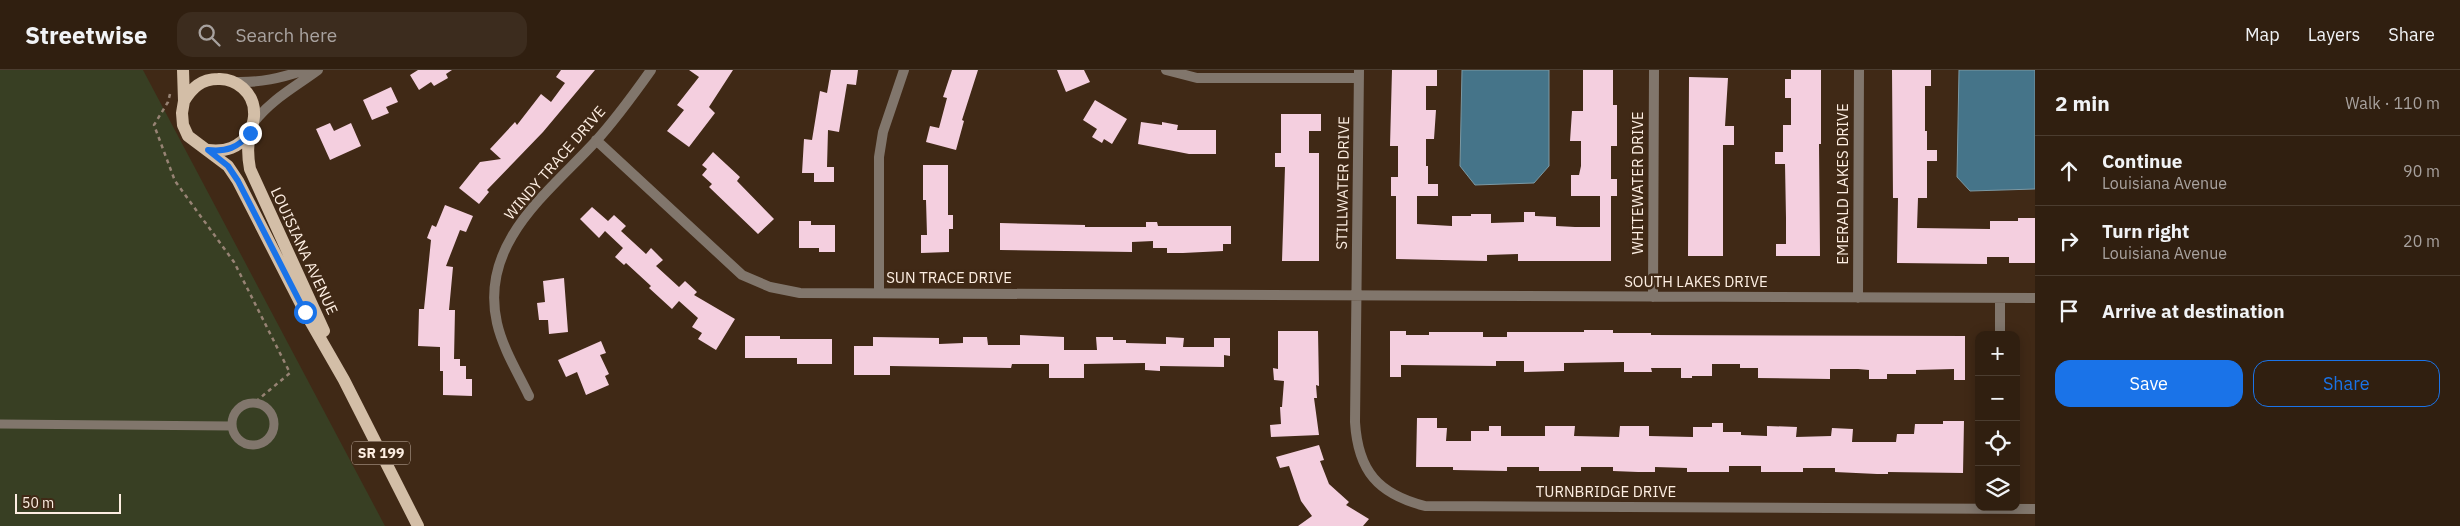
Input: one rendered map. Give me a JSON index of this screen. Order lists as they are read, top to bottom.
{
  "streets": {
    "main road": ["LOUISIANA AVENUE", "SR 199"],
    "street": [
      "WINDY TRACE DRIVE",
      "STILLWATER DRIVE",
      "WHITEWATER DRIVE",
      "EMERALD LAKES DRIVE",
      "SUN TRACE DRIVE",
      "SOUTH LAKES DRIVE",
      "TURNBRIDGE DRIVE"
    ]
  },
  "crossings": [
    ["WINDY TRACE DRIVE", "SUN TRACE DRIVE"],
    ["STILLWATER DRIVE", "SUN TRACE DRIVE"],
    ["STILLWATER DRIVE", "SOUTH LAKES DRIVE"],
    ["STILLWATER DRIVE", "TURNBRIDGE DRIVE"],
    ["WHITEWATER DRIVE", "SOUTH LAKES DRIVE"],
    ["EMERALD LAKES DRIVE", "SOUTH LAKES DRIVE"],
    ["SUN TRACE DRIVE", "SOUTH LAKES DRIVE"],
    ["SUN TRACE DRIVE", "TURNBRIDGE DRIVE"],
    ["SOUTH LAKES DRIVE", "TURNBRIDGE DRIVE"]
  ],
  "scale_bar": "50 m",
  "page": {
    "header": "Streetwise",
    "search": "Search here",
    "nav": ["Map", "Layers", "Share"],
    "heading": ["2 min", "Walk · 110 m"],
    "list": [
      ["Continue", "Louisiana Avenue", "90 m"],
      ["Turn right", "Louisiana Avenue", "20 m"],
      "Arrive at destination"
    ],
    "map_buttons": ["+", "−"],
    "buttons": ["Save", "Share"],
    "scale": "50 m"
  }
}
